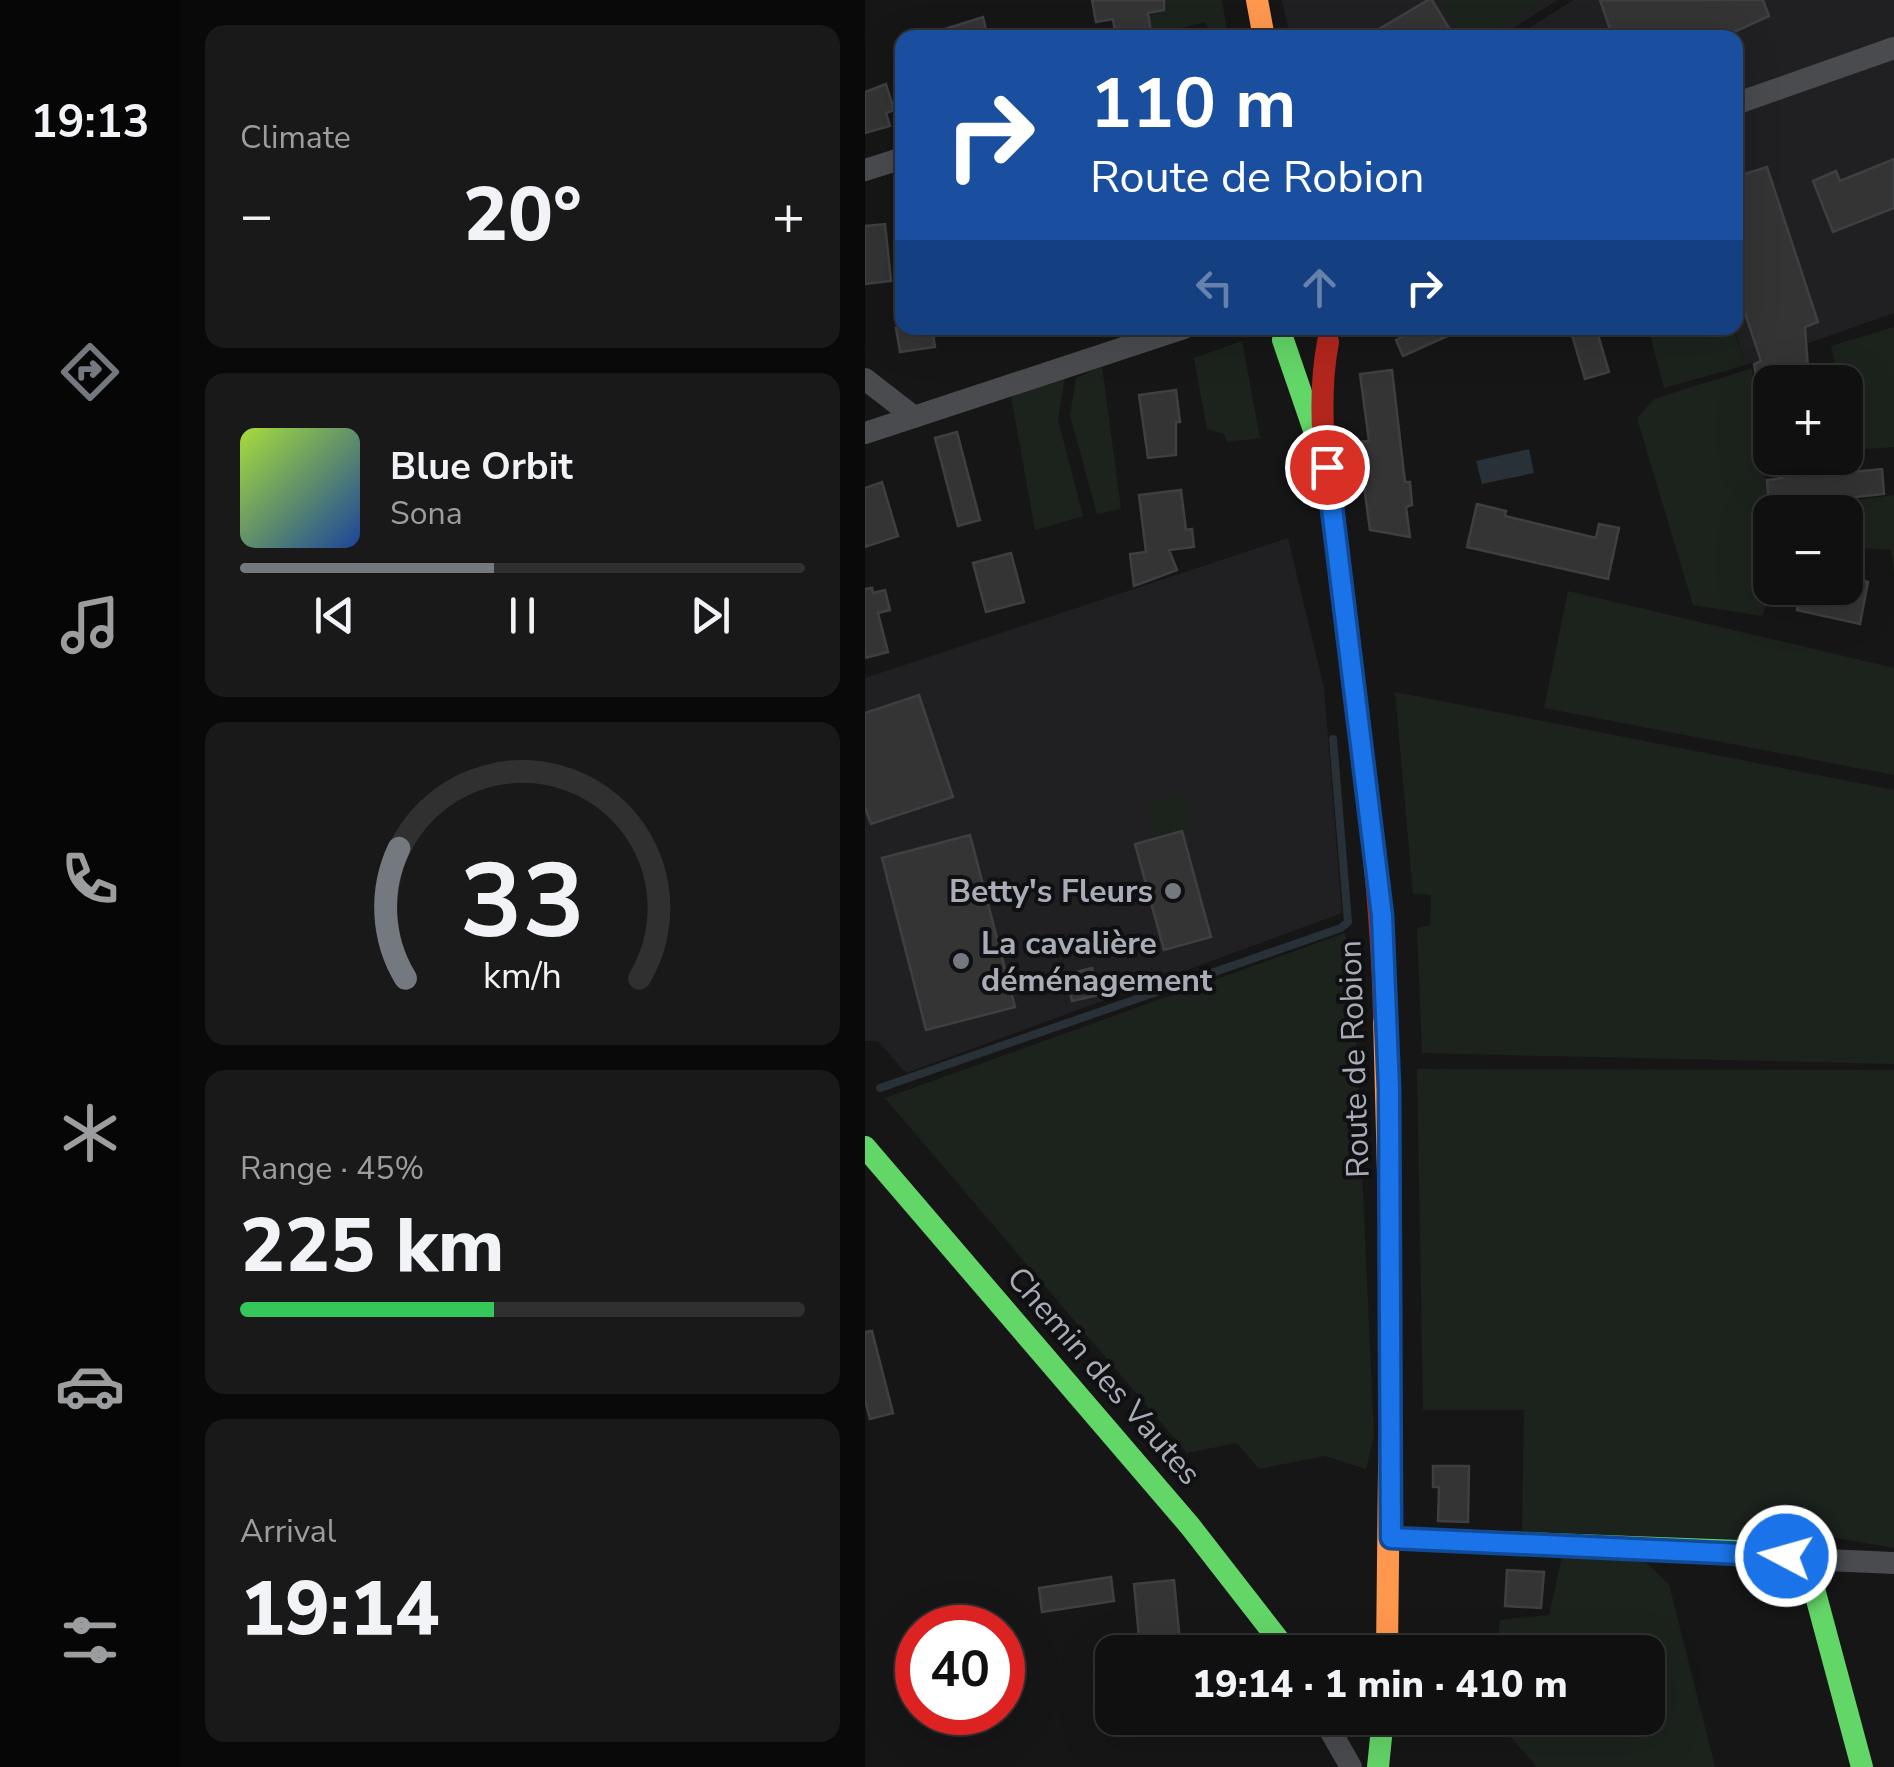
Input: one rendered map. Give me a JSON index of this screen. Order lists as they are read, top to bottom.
{
  "streets": {
    "main road": ["Route de Robion", "Chemin des Vautes"]
  },
  "places": ["Betty's Fleurs", "La cavalière déménagement"],
  "page": {
    "tabs": "19:13",
    "tile": [
      "Climate",
      ["Range · 45%", "225 km"],
      ["Arrival", "19:14"]
    ],
    "turn": ["110 m", "Route de Robion"],
    "heat": ["−", "20°", "+"],
    "map_buttons": ["+", "−"],
    "song": ["Blue Orbit", "Sona"],
    "limit": "40",
    "trip": "19:14 · 1 min · 410 m",
    "gauge": ["33", "km/h"]
  }
}
